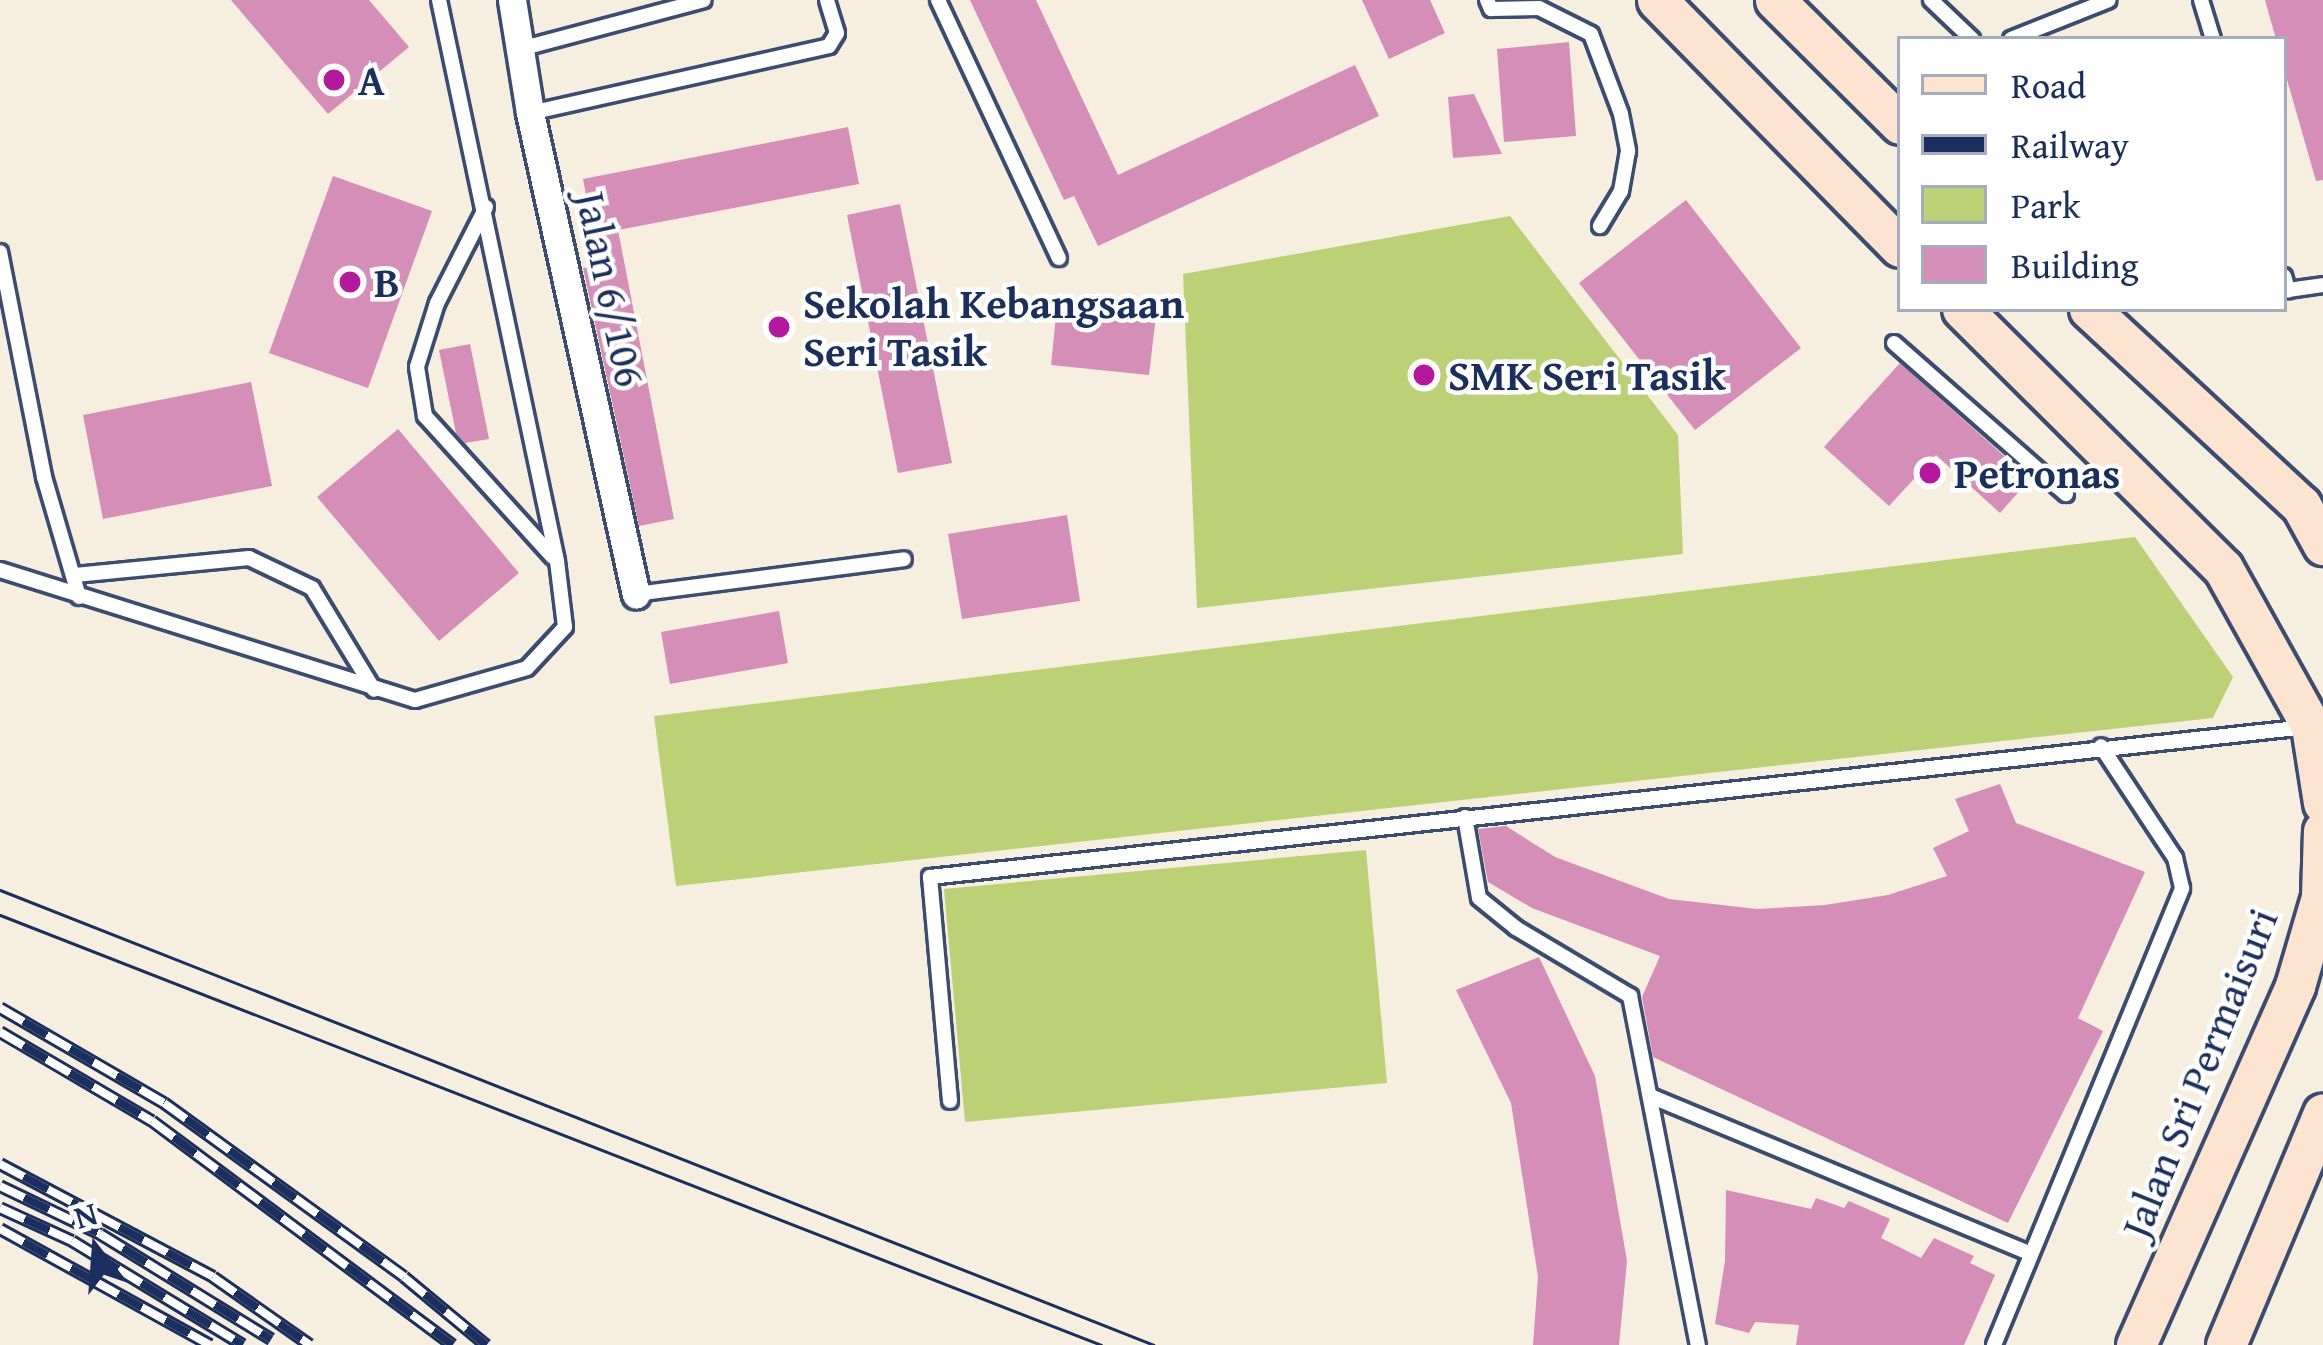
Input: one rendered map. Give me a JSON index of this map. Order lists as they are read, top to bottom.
{
  "streets": {
    "main road": ["Jalan Sri Permaisuri"],
    "street": ["Jalan 6/106"]
  },
  "places": [
    "A",
    "B",
    "Sekolah Kebangsaan Seri Tasik",
    "SMK Seri Tasik",
    "Petronas"
  ],
  "legend": [
    "Road",
    "Railway",
    "Park",
    "Building"
  ],
  "north": "top"
}
